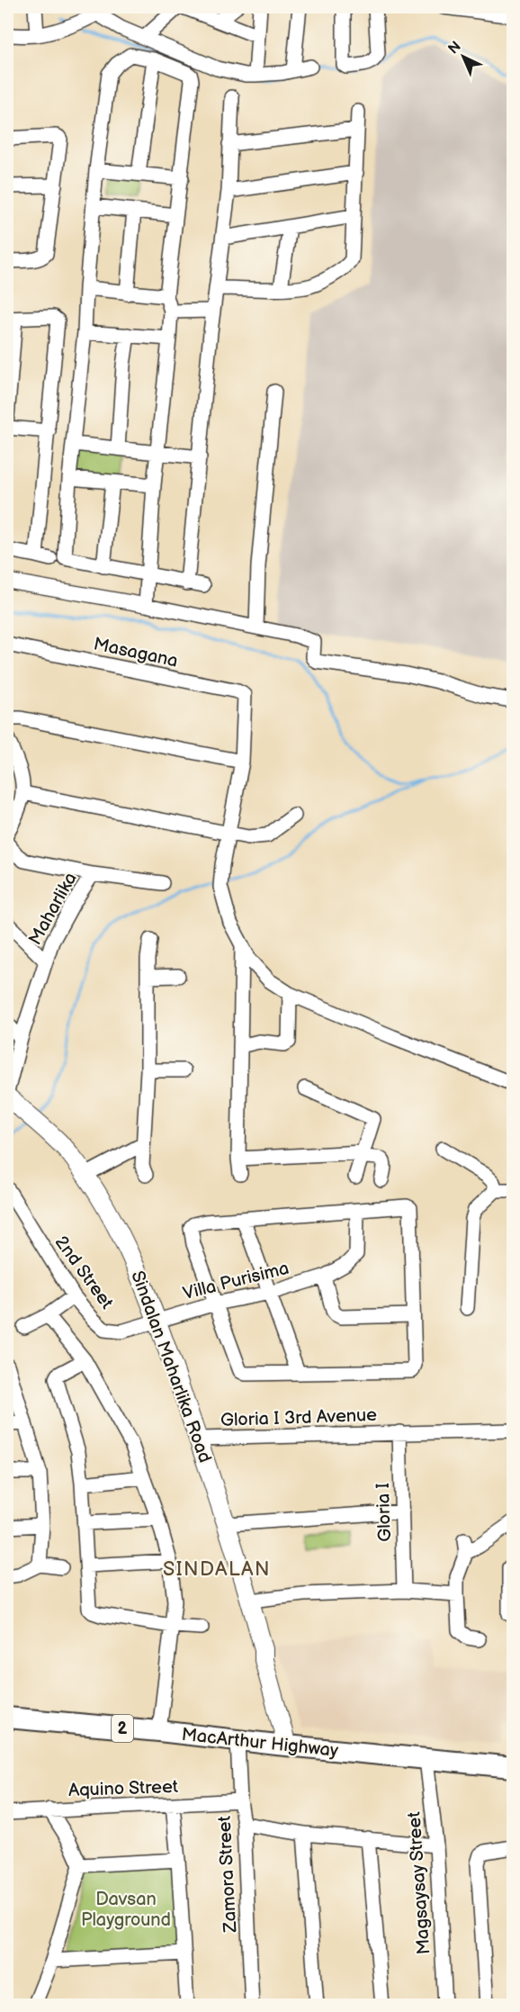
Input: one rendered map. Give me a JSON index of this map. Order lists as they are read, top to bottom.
{
  "streets": {
    "highway": ["2", "MacArthur Highway"],
    "main road": ["Sindalan Maharlika Road"],
    "street": [
      "Masagana",
      "Maharlika",
      "2nd Street",
      "Villa Purisima",
      "Gloria I 3rd Avenue",
      "Gloria I",
      "Aquino Street",
      "Zamora Street",
      "Magsaysay Street"
    ]
  },
  "crossings": [
    ["2nd Street", "Villa Purisima"],
    ["2nd Street", "Sindalan Maharlika Road"],
    ["Villa Purisima", "Sindalan Maharlika Road"],
    ["Sindalan Maharlika Road", "Gloria I 3rd Avenue"],
    ["Sindalan Maharlika Road", "MacArthur Highway"],
    ["Gloria I 3rd Avenue", "Gloria I"],
    ["MacArthur Highway", "Zamora Street"],
    ["MacArthur Highway", "Magsaysay Street"],
    ["Aquino Street", "Zamora Street"]
  ],
  "districts": ["SINDALAN"],
  "parks": ["Davsan Playground"],
  "north": "top left"
}
